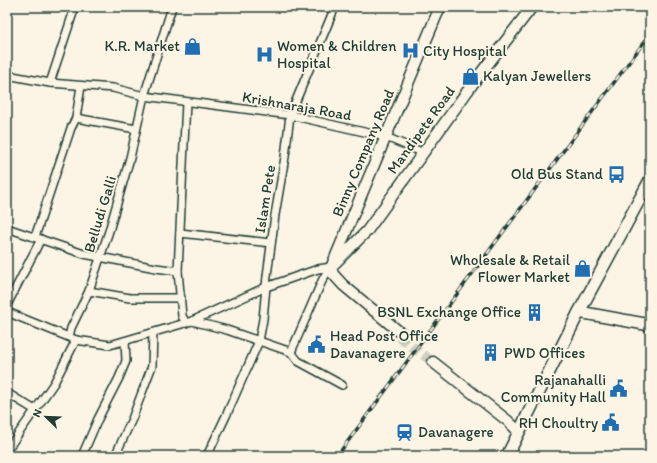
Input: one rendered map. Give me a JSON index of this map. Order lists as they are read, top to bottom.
{
  "streets": {
    "main road": ["Mandipete Road", "Binny Company Road"],
    "street": ["Krishnaraja Road", "Islam Pete", "Belludi Galli"]
  },
  "crossings": [
    ["Krishnaraja Road", "Mandipete Road"],
    ["Krishnaraja Road", "Binny Company Road"],
    ["Krishnaraja Road", "Islam Pete"],
    ["Krishnaraja Road", "Belludi Galli"],
    ["Mandipete Road", "Binny Company Road"]
  ],
  "places": {
    "shop": ["K.R. Market", "Kalyan Jewellers", "Wholesale & Retail Flower Market"],
    "hospital": ["City Hospital", "Women & Children Hospital"],
    "bus stop": ["Old Bus Stand"],
    "building": ["BSNL Exchange Office", "PWD Offices"],
    "public building": ["Head Post Office Davanagere", "Rajanahalli Community Hall", "RH Choultry"],
    "station": ["Davanagere"]
  },
  "north": "top left"
}
